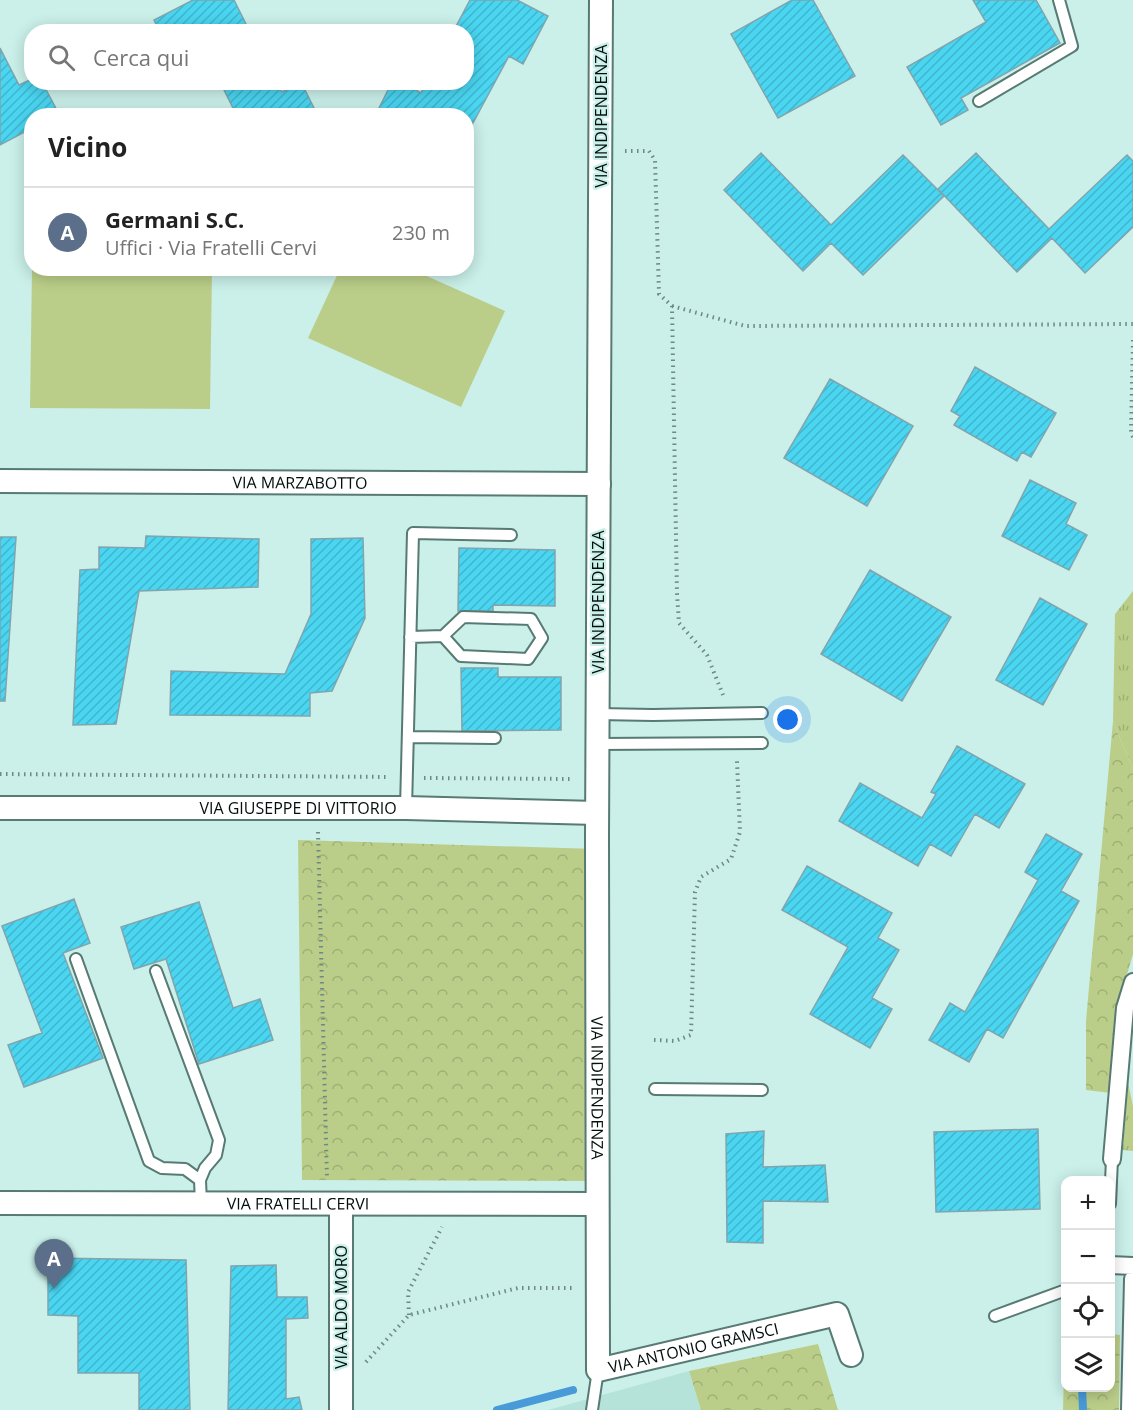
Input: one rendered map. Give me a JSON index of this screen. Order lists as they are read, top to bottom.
{
  "streets": {
    "street": [
      "VIA INDIPENDENZA",
      "VIA MARZABOTTO",
      "VIA GIUSEPPE DI VITTORIO",
      "VIA FRATELLI CERVI",
      "VIA ALDO MORO",
      "VIA ANTONIO GRAMSCI"
    ]
  },
  "crossings": [
    ["VIA INDIPENDENZA", "VIA MARZABOTTO"],
    ["VIA INDIPENDENZA", "VIA GIUSEPPE DI VITTORIO"],
    ["VIA INDIPENDENZA", "VIA FRATELLI CERVI"],
    ["VIA INDIPENDENZA", "VIA ANTONIO GRAMSCI"],
    ["VIA FRATELLI CERVI", "VIA ALDO MORO"],
    ["VIA FRATELLI CERVI", "VIA ANTONIO GRAMSCI"]
  ],
  "page": {
    "search": "Cerca qui",
    "heading": "Vicino",
    "list": [
      {
        "mark": "A",
        "name": "Germani S.C.",
        "note": "Uffici · Via Fratelli Cervi",
        "value": "230 m"
      }
    ],
    "map_buttons": ["+", "−"],
    "pins": "A"
  }
}
